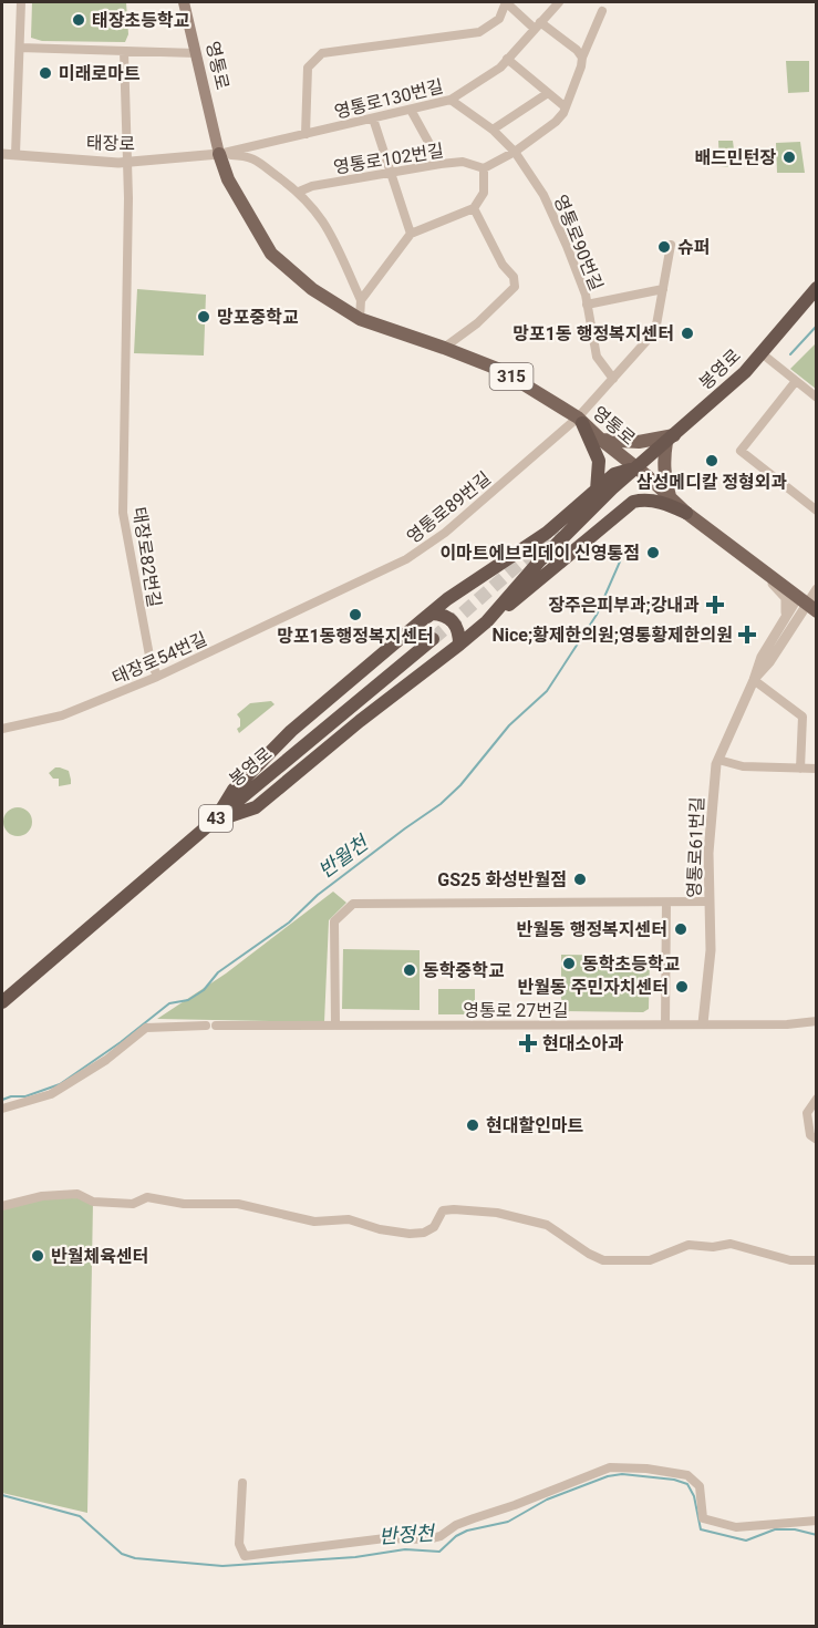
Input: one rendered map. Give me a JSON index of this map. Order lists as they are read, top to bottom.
{
  "streets": {
    "highway": ["봉영로", "43"],
    "main road": ["영통로", "315"],
    "street": [
      "영통로130번길",
      "태장로",
      "영통로102번길",
      "영통로90번길",
      "영통로89번길",
      "태장로82번길",
      "태장로54번길",
      "영통로61번길",
      "영통로 27번길"
    ]
  },
  "crossings": [
    ["영통로", "영통로130번길"],
    ["영통로", "태장로"],
    ["영통로", "봉영로"],
    ["영통로", "영통로89번길"],
    ["영통로130번길", "태장로"],
    ["영통로130번길", "영통로90번길"],
    ["태장로", "태장로82번길"],
    ["영통로89번길", "태장로54번길"],
    ["태장로82번길", "태장로54번길"],
    ["영통로61번길", "영통로 27번길"]
  ],
  "water": ["반월천", "반정천"],
  "places": {
    "other": [
      "태장초등학교",
      "미래로마트",
      "배드민턴장",
      "슈퍼",
      "망포중학교",
      "망포1동 행정복지센터",
      "삼성메디칼 정형외과",
      "이마트에브리데이 신영통점",
      "망포1동행정복지센터",
      "GS25 화성반월점",
      "반월동 행정복지센터",
      "동학초등학교",
      "동학중학교",
      "반월동 주민자치센터",
      "현대할인마트",
      "반월체육센터"
    ],
    "health": ["장주은피부과;강내과", "Nice;황제한의원;영통황제한의원", "현대소아과"]
  }
}
